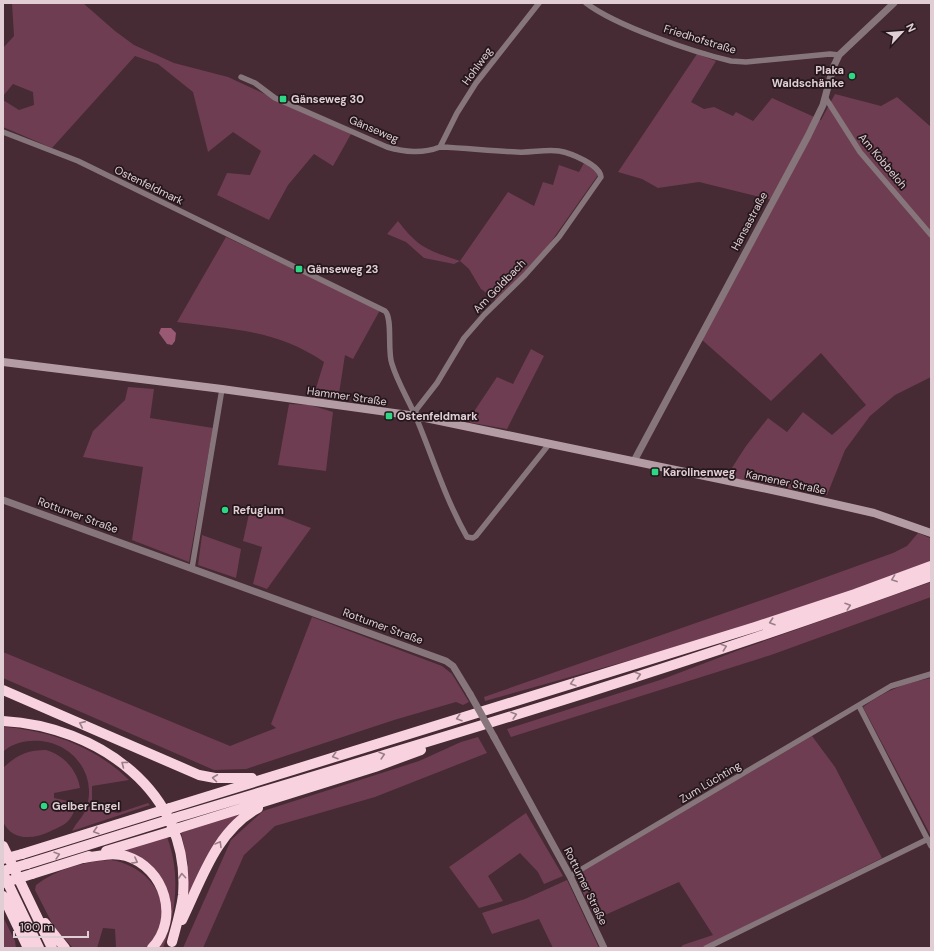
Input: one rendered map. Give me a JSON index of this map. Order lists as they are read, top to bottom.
{
  "streets": {
    "main road": ["Hammer Straße", "Kamener Straße"],
    "street": [
      "Friedhofstraße",
      "Hohlweg",
      "Gänseweg",
      "Am Kobbeloh",
      "Ostenfeldmark",
      "Hansastraße",
      "Am Goldbach",
      "Rottumer Straße",
      "Zum Lüchting"
    ]
  },
  "crossings": [
    ["Friedhofstraße", "Hansastraße"],
    ["Hohlweg", "Gänseweg"],
    ["Gänseweg", "Am Goldbach"],
    ["Am Kobbeloh", "Hansastraße"],
    ["Ostenfeldmark", "Am Goldbach"],
    ["Ostenfeldmark", "Hammer Straße"],
    ["Hansastraße", "Hammer Straße"],
    ["Hansastraße", "Kamener Straße"],
    ["Am Goldbach", "Hammer Straße"],
    ["Hammer Straße", "Kamener Straße"],
    ["Rottumer Straße", "Zum Lüchting"]
  ],
  "places": {
    "other": ["Plaka Waldschänke", "Refugium", "Gelber Engel"],
    "transit": [
      "Gänseweg 30",
      "Gänseweg 23",
      "Ostenfeldmark",
      "Karolinenweg"
    ]
  },
  "scale_bar": "100 m",
  "north": "top right"
}
